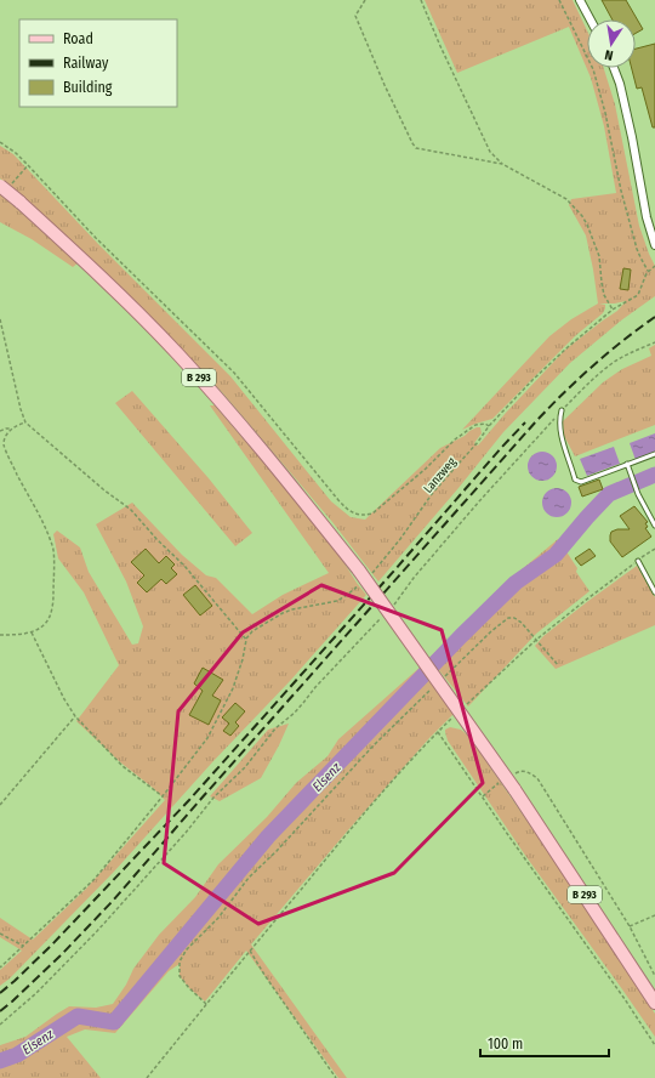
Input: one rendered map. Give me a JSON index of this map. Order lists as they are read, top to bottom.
{
  "streets": {
    "main road": ["B 293"],
    "path": ["Lanzweg"]
  },
  "crossings": [
    ["B 293", "Lanzweg"]
  ],
  "water": ["Elsenz"],
  "legend": ["Road", "Railway", "Building"],
  "scale_bar": "100 m",
  "north": "bottom"
}
